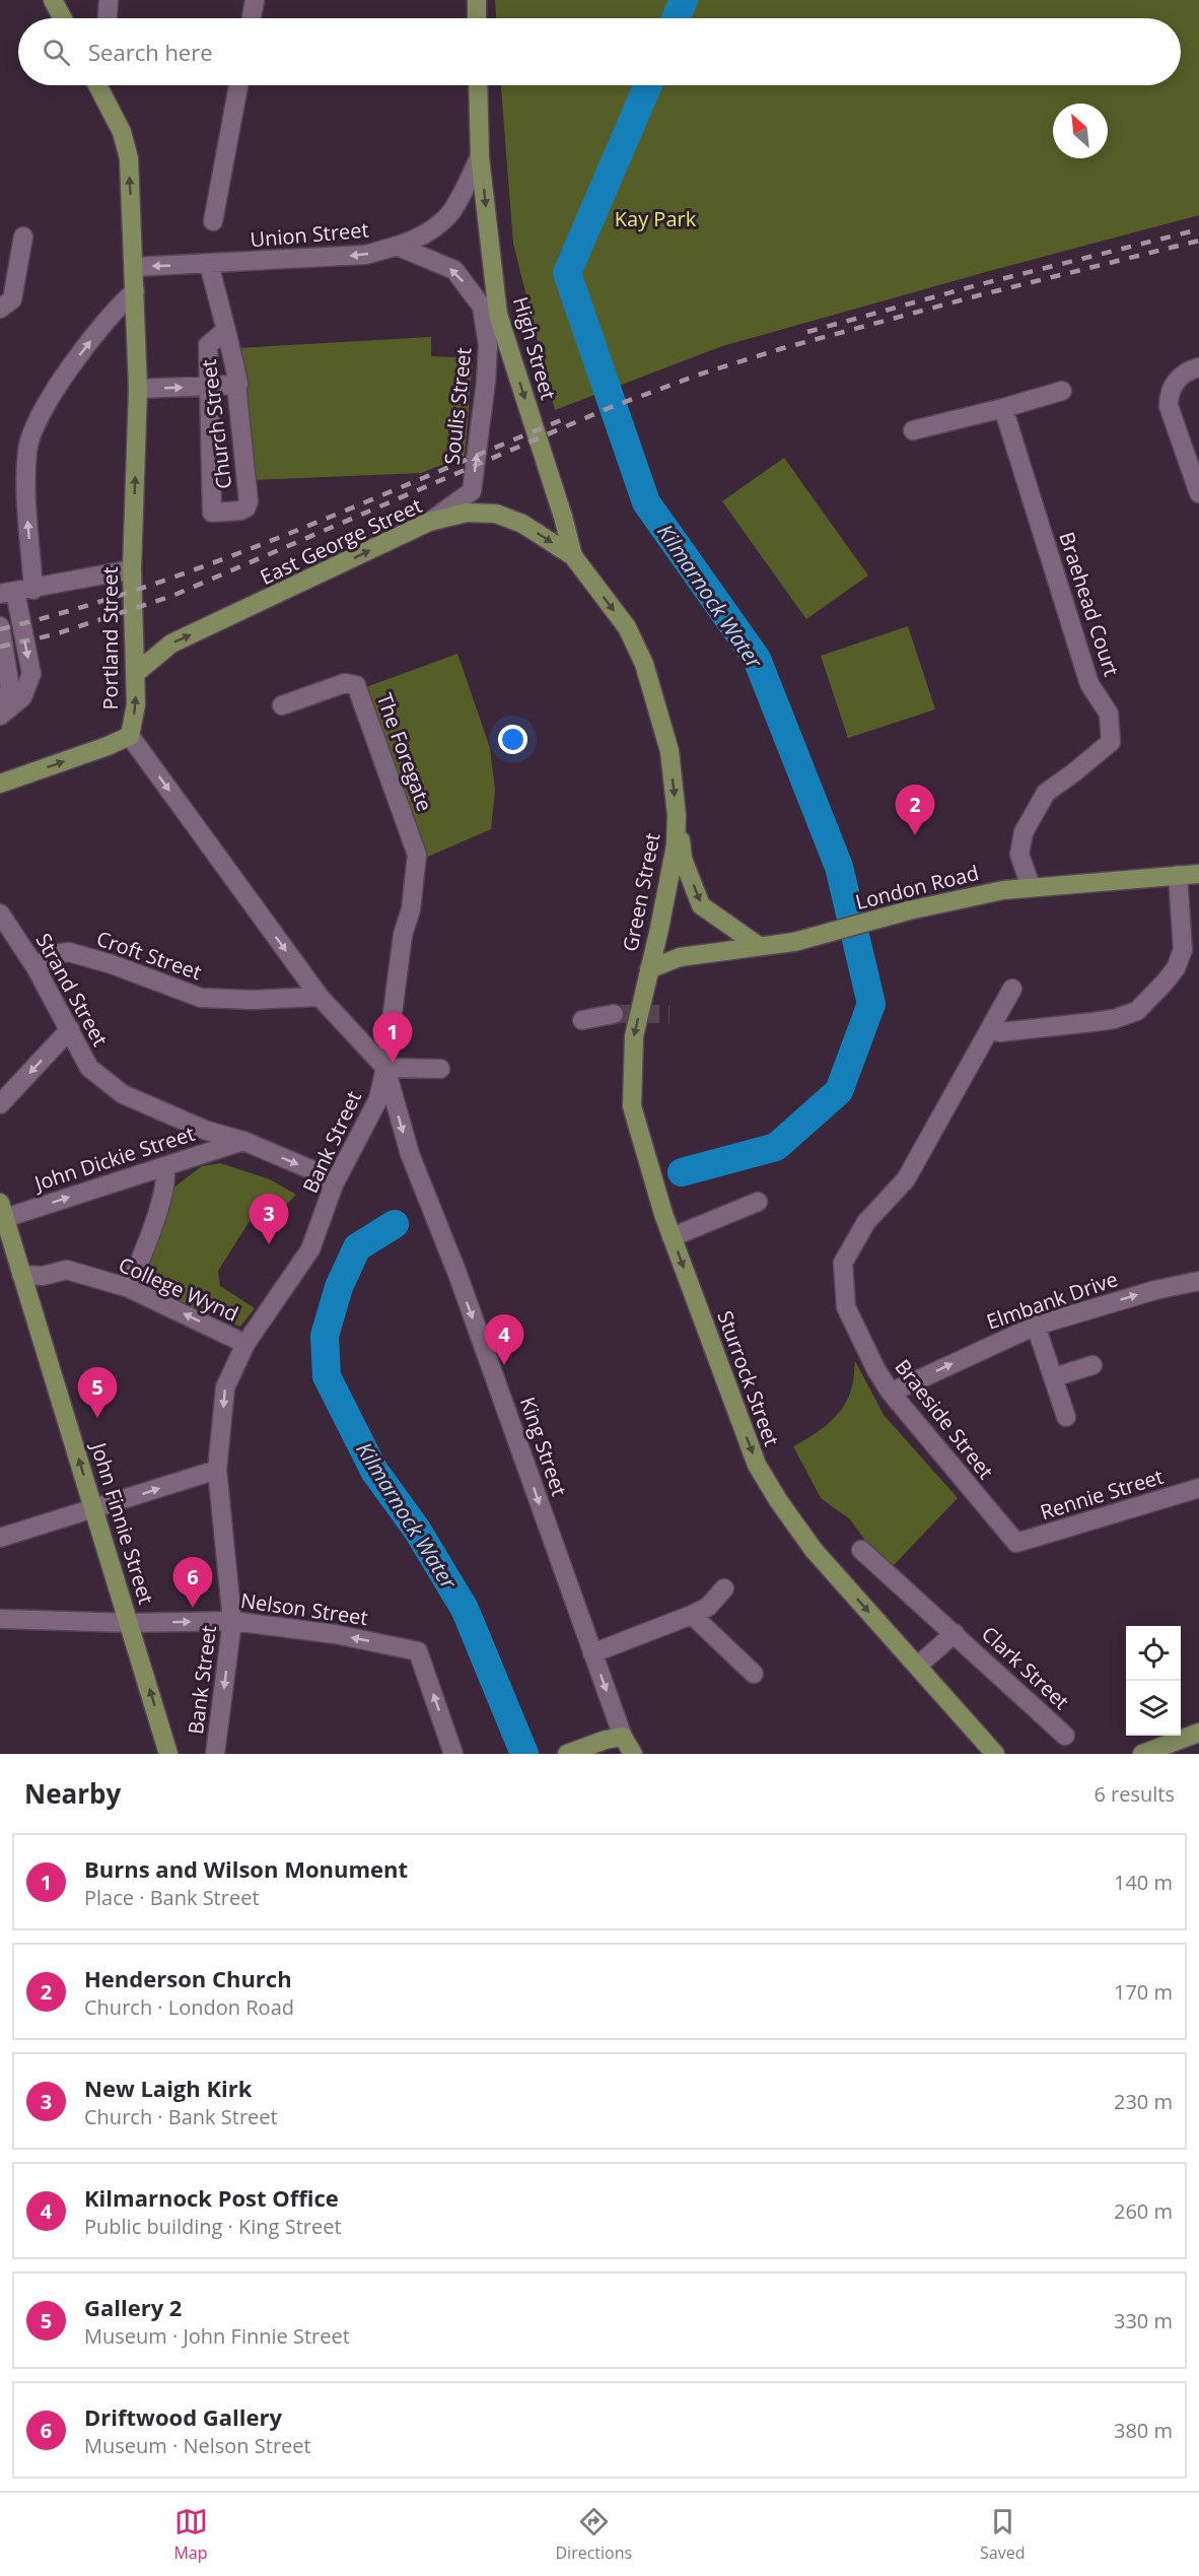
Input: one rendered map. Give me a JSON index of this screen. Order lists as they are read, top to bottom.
{
  "streets": {
    "main road": [
      "High Street",
      "East George Street",
      "Portland Street",
      "London Road",
      "Green Street",
      "Sturrock Street",
      "John Finnie Street"
    ],
    "street": [
      "Union Street",
      "Soulis Street",
      "Church Street",
      "Braehead Court",
      "The Foregate",
      "Croft Street",
      "Strand Street",
      "Bank Street",
      "John Dickie Street",
      "College Wynd",
      "Elmbank Drive",
      "Braeside Street",
      "King Street",
      "Rennie Street",
      "Nelson Street",
      "Clark Street"
    ]
  },
  "crossings": [
    ["Union Street", "High Street"],
    ["Union Street", "Soulis Street"],
    ["Union Street", "Church Street"],
    ["Union Street", "Portland Street"],
    ["High Street", "East George Street"],
    ["High Street", "Green Street"],
    ["Soulis Street", "East George Street"],
    ["East George Street", "Portland Street"],
    ["East George Street", "Green Street"],
    ["Braehead Court", "London Road"],
    ["Portland Street", "Croft Street"],
    ["Portland Street", "Bank Street"],
    ["Portland Street", "King Street"],
    ["The Foregate", "Bank Street"],
    ["London Road", "Green Street"],
    ["London Road", "Sturrock Street"],
    ["Green Street", "Sturrock Street"],
    ["Croft Street", "Strand Street"],
    ["Strand Street", "Bank Street"],
    ["Strand Street", "John Dickie Street"],
    ["Bank Street", "College Wynd"],
    ["Bank Street", "King Street"],
    ["Bank Street", "Nelson Street"],
    ["John Dickie Street", "John Finnie Street"],
    ["College Wynd", "John Finnie Street"],
    ["Elmbank Drive", "Braeside Street"],
    ["Sturrock Street", "Clark Street"],
    ["Braeside Street", "Rennie Street"],
    ["John Finnie Street", "Nelson Street"]
  ],
  "one_way": [
    "High Street",
    "Soulis Street",
    "East George Street",
    "Green Street",
    "John Dickie Street",
    "College Wynd",
    "Elmbank Drive",
    "Sturrock Street",
    "King Street",
    "John Finnie Street"
  ],
  "water": ["Kilmarnock Water"],
  "parks": ["Kay Park"],
  "north": "top left",
  "page": {
    "search": "Search here",
    "pins": [
      "2",
      "1",
      "3",
      "4",
      "5",
      "6"
    ],
    "heading": ["Nearby", "6 results"],
    "list": [
      {
        "mark": "1",
        "name": "Burns and Wilson Monument",
        "note": "Place · Bank Street",
        "value": "140 m"
      },
      {
        "mark": "2",
        "name": "Henderson Church",
        "note": "Church · London Road",
        "value": "170 m"
      },
      {
        "mark": "3",
        "name": "New Laigh Kirk",
        "note": "Church · Bank Street",
        "value": "230 m"
      },
      {
        "mark": "4",
        "name": "Kilmarnock Post Office",
        "note": "Public building · King Street",
        "value": "260 m"
      },
      {
        "mark": "5",
        "name": "Gallery 2",
        "note": "Museum · John Finnie Street",
        "value": "330 m"
      },
      {
        "mark": "6",
        "name": "Driftwood Gallery",
        "note": "Museum · Nelson Street",
        "value": "380 m"
      }
    ],
    "nav": ["Map", "Directions", "Saved"]
  }
}
